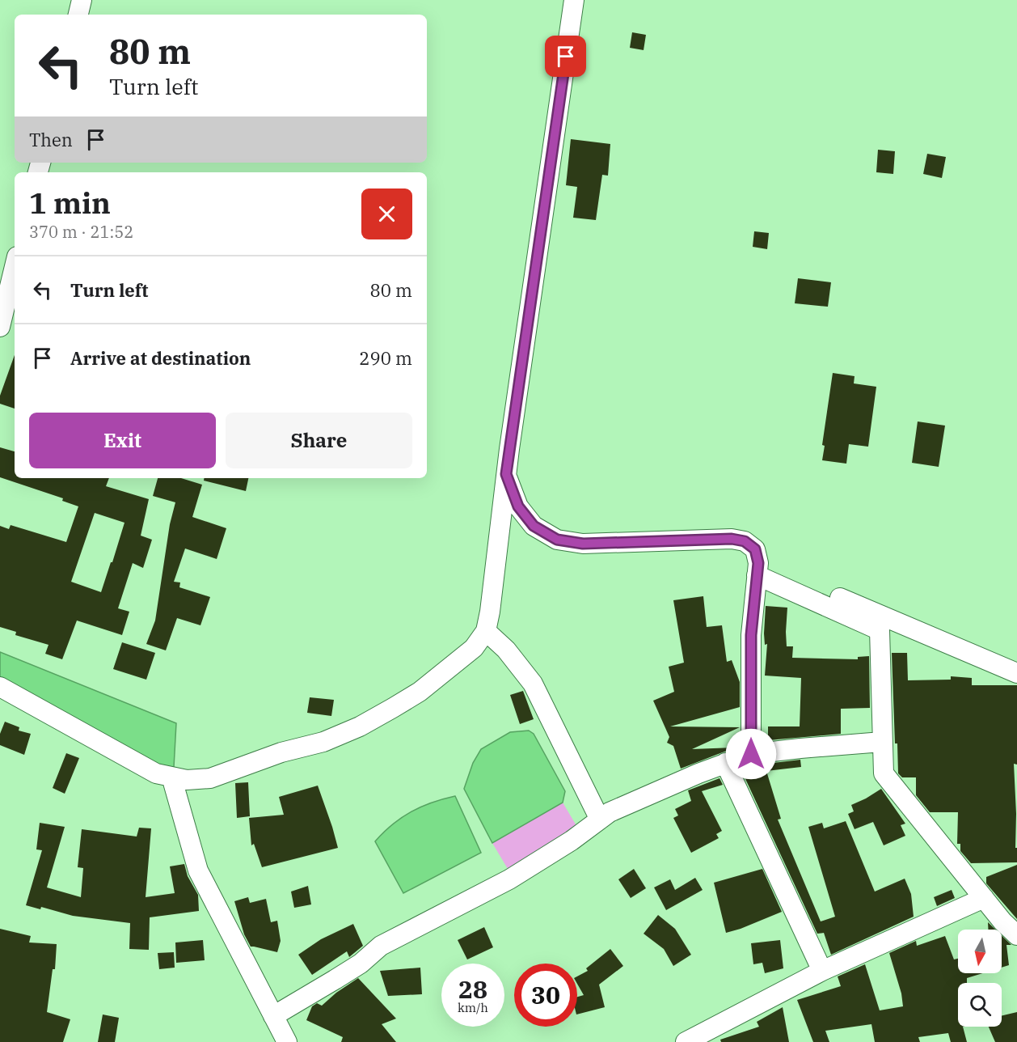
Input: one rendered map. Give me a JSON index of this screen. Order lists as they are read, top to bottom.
{
  "north": "bottom",
  "page": {
    "turn": ["80 m", "Turn left"],
    "then": "Then",
    "heading": ["1 min", "370 m · 21:52"],
    "list": [
      {
        "name": "Turn left",
        "value": "80 m"
      },
      {
        "name": "Arrive at destination",
        "value": "290 m"
      }
    ],
    "buttons": ["Exit", "Share"],
    "speed": "28 km/h",
    "limit": "30"
  }
}
